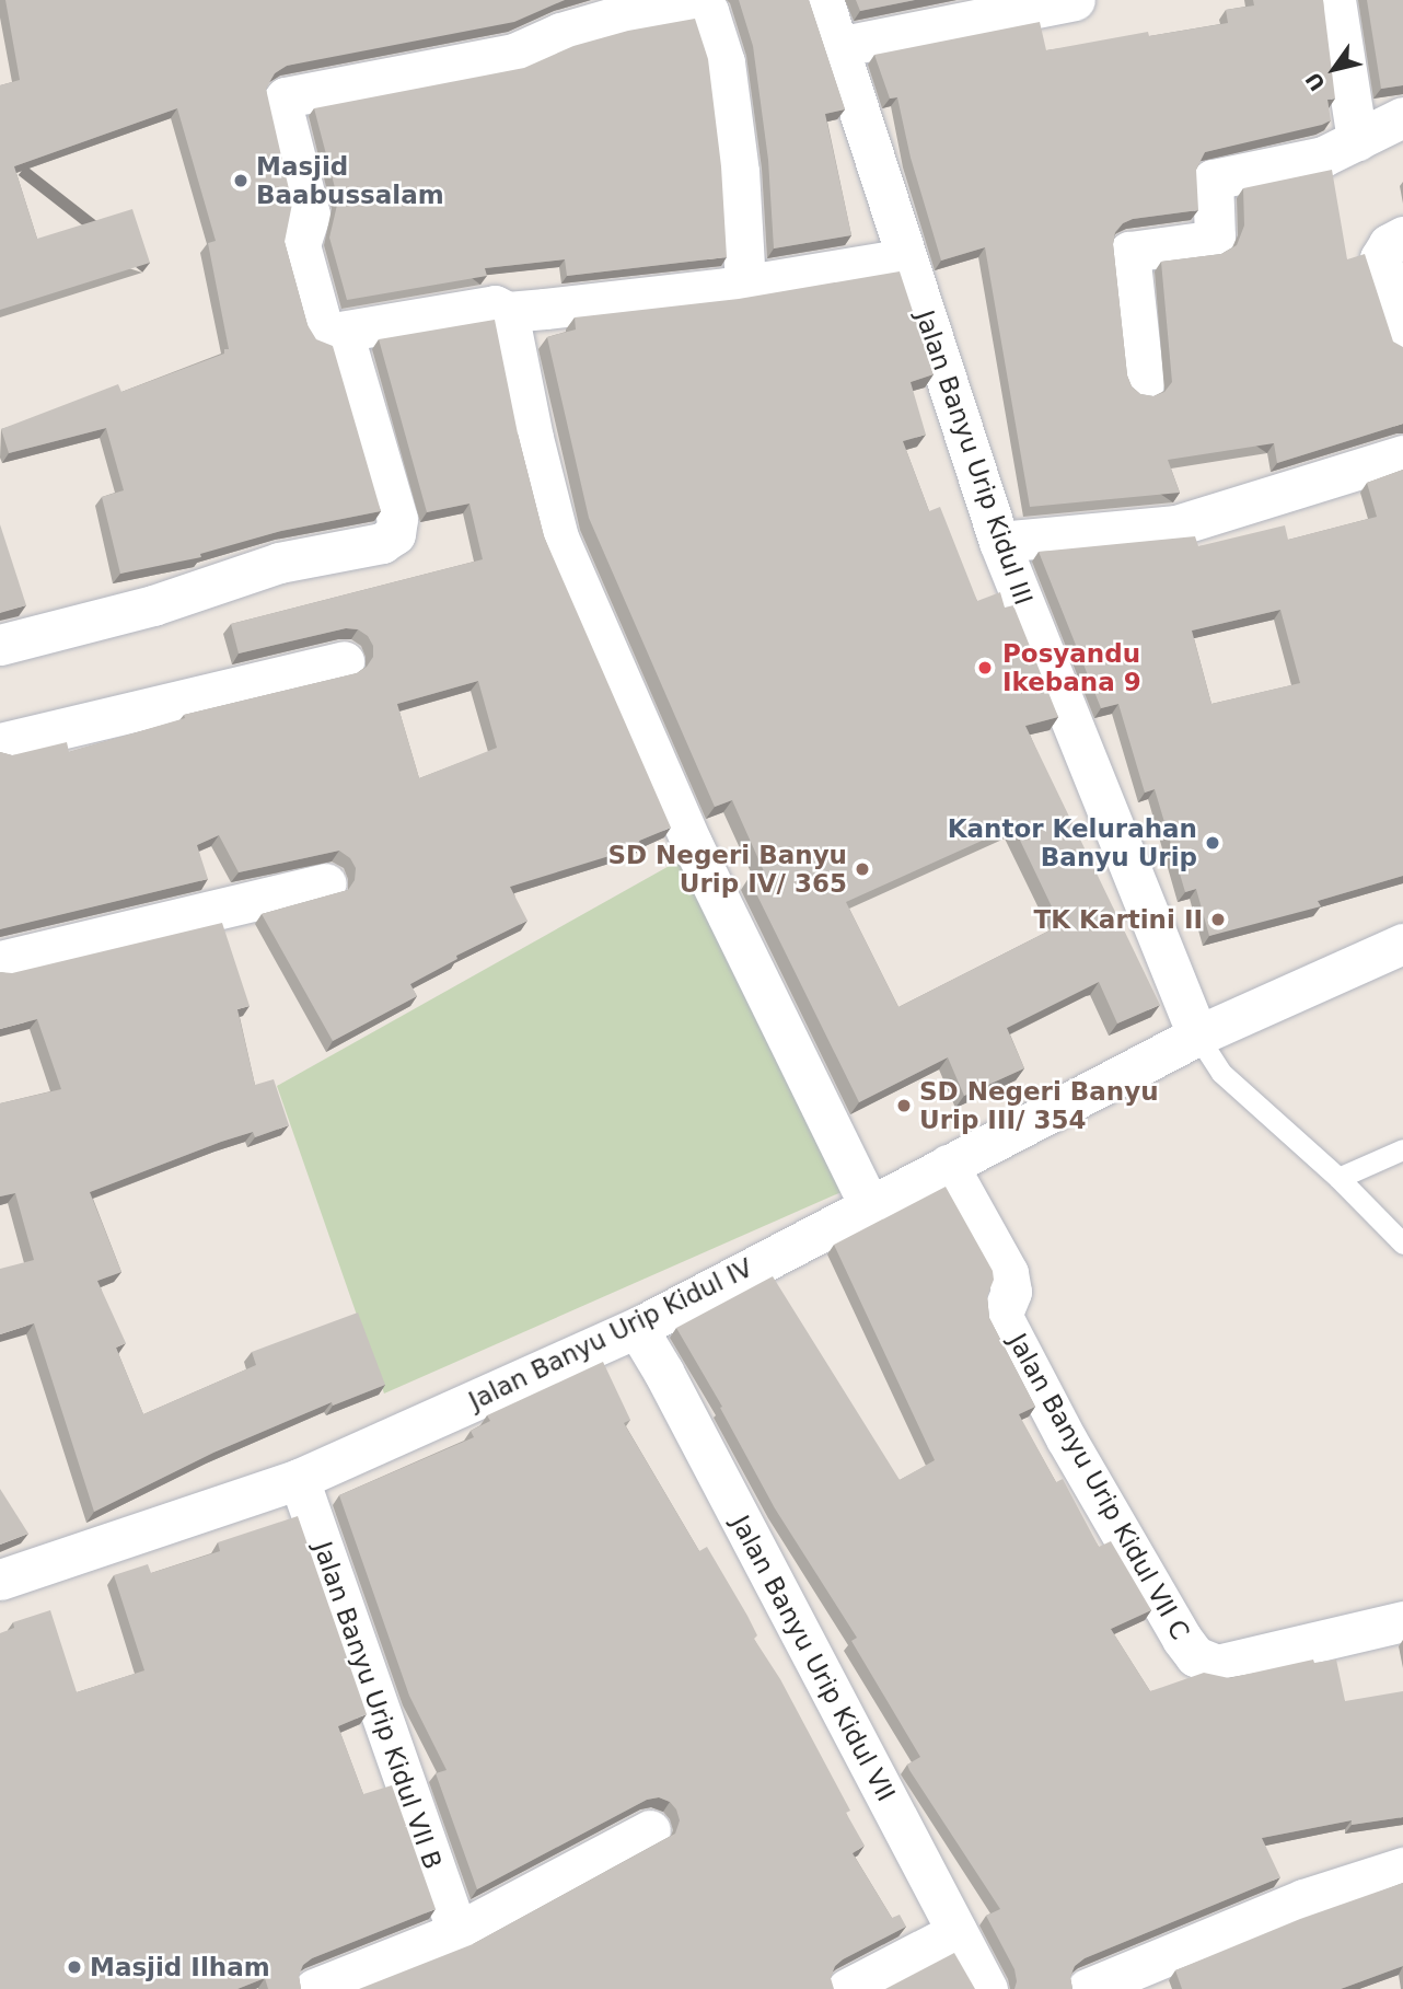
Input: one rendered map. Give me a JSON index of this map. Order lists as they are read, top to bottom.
{
  "streets": {
    "street": [
      "Jalan Banyu Urip Kidul III",
      "Jalan Banyu Urip Kidul IV",
      "Jalan Banyu Urip Kidul VII C",
      "Jalan Banyu Urip Kidul VII",
      "Jalan Banyu Urip Kidul VII B"
    ]
  },
  "crossings": [
    ["Jalan Banyu Urip Kidul III", "Jalan Banyu Urip Kidul IV"],
    ["Jalan Banyu Urip Kidul IV", "Jalan Banyu Urip Kidul VII C"],
    ["Jalan Banyu Urip Kidul IV", "Jalan Banyu Urip Kidul VII"],
    ["Jalan Banyu Urip Kidul IV", "Jalan Banyu Urip Kidul VII B"]
  ],
  "places": [
    "Masjid Baabussalam",
    "Posyandu Ikebana 9",
    "Kantor Kelurahan Banyu Urip",
    "SD Negeri Banyu Urip IV/ 365",
    "TK Kartini II",
    "SD Negeri Banyu Urip III/ 354",
    "Masjid Ilham"
  ],
  "north": "bottom left"
}
